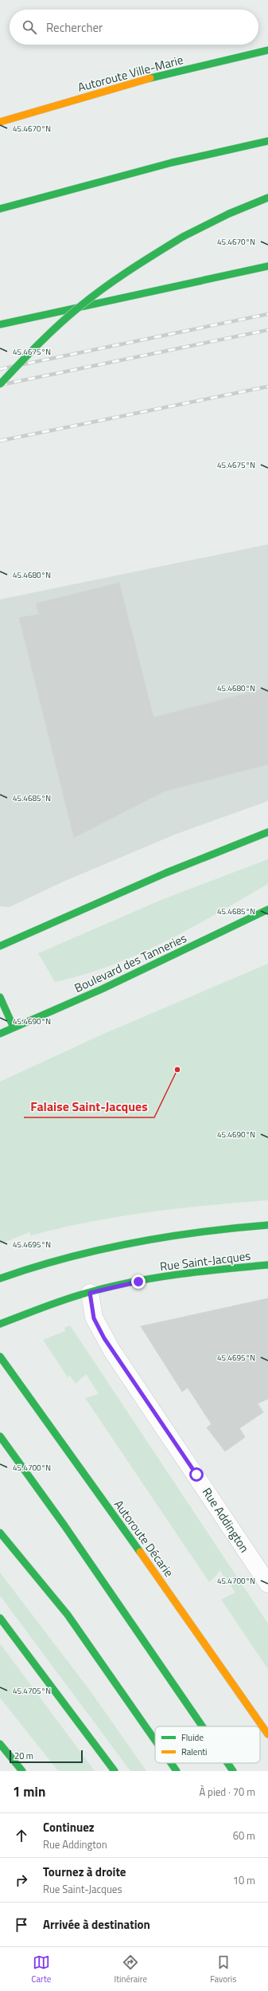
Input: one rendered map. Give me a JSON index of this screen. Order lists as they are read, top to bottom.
{
  "streets": {
    "main road": [
      "Autoroute Ville-Marie",
      "Boulevard des Tanneries",
      "Rue Saint-Jacques",
      "Autoroute Décarie"
    ],
    "street": ["Rue Addington"]
  },
  "crossings": [
    ["Rue Saint-Jacques", "Rue Addington"]
  ],
  "places": ["Falaise Saint-Jacques"],
  "legend": ["Fluide", "Ralenti"],
  "scale_bar": "20 m",
  "page": {
    "search": "Rechercher",
    "scale": "20 m",
    "heading": ["1 min", "À pied · 70 m"],
    "list": [
      ["Continuez", "Rue Addington", "60 m"],
      ["Tournez à droite", "Rue Saint-Jacques", "10 m"],
      "Arrivée à destination"
    ],
    "nav": ["Carte", "Itinéraire", "Favoris"]
  },
  "coordinates": [
    "45.4670°N",
    "45.4675°N",
    "45.4680°N",
    "45.4685°N",
    "45.4690°N",
    "45.4695°N",
    "45.4700°N",
    "45.4705°N"
  ]
}
